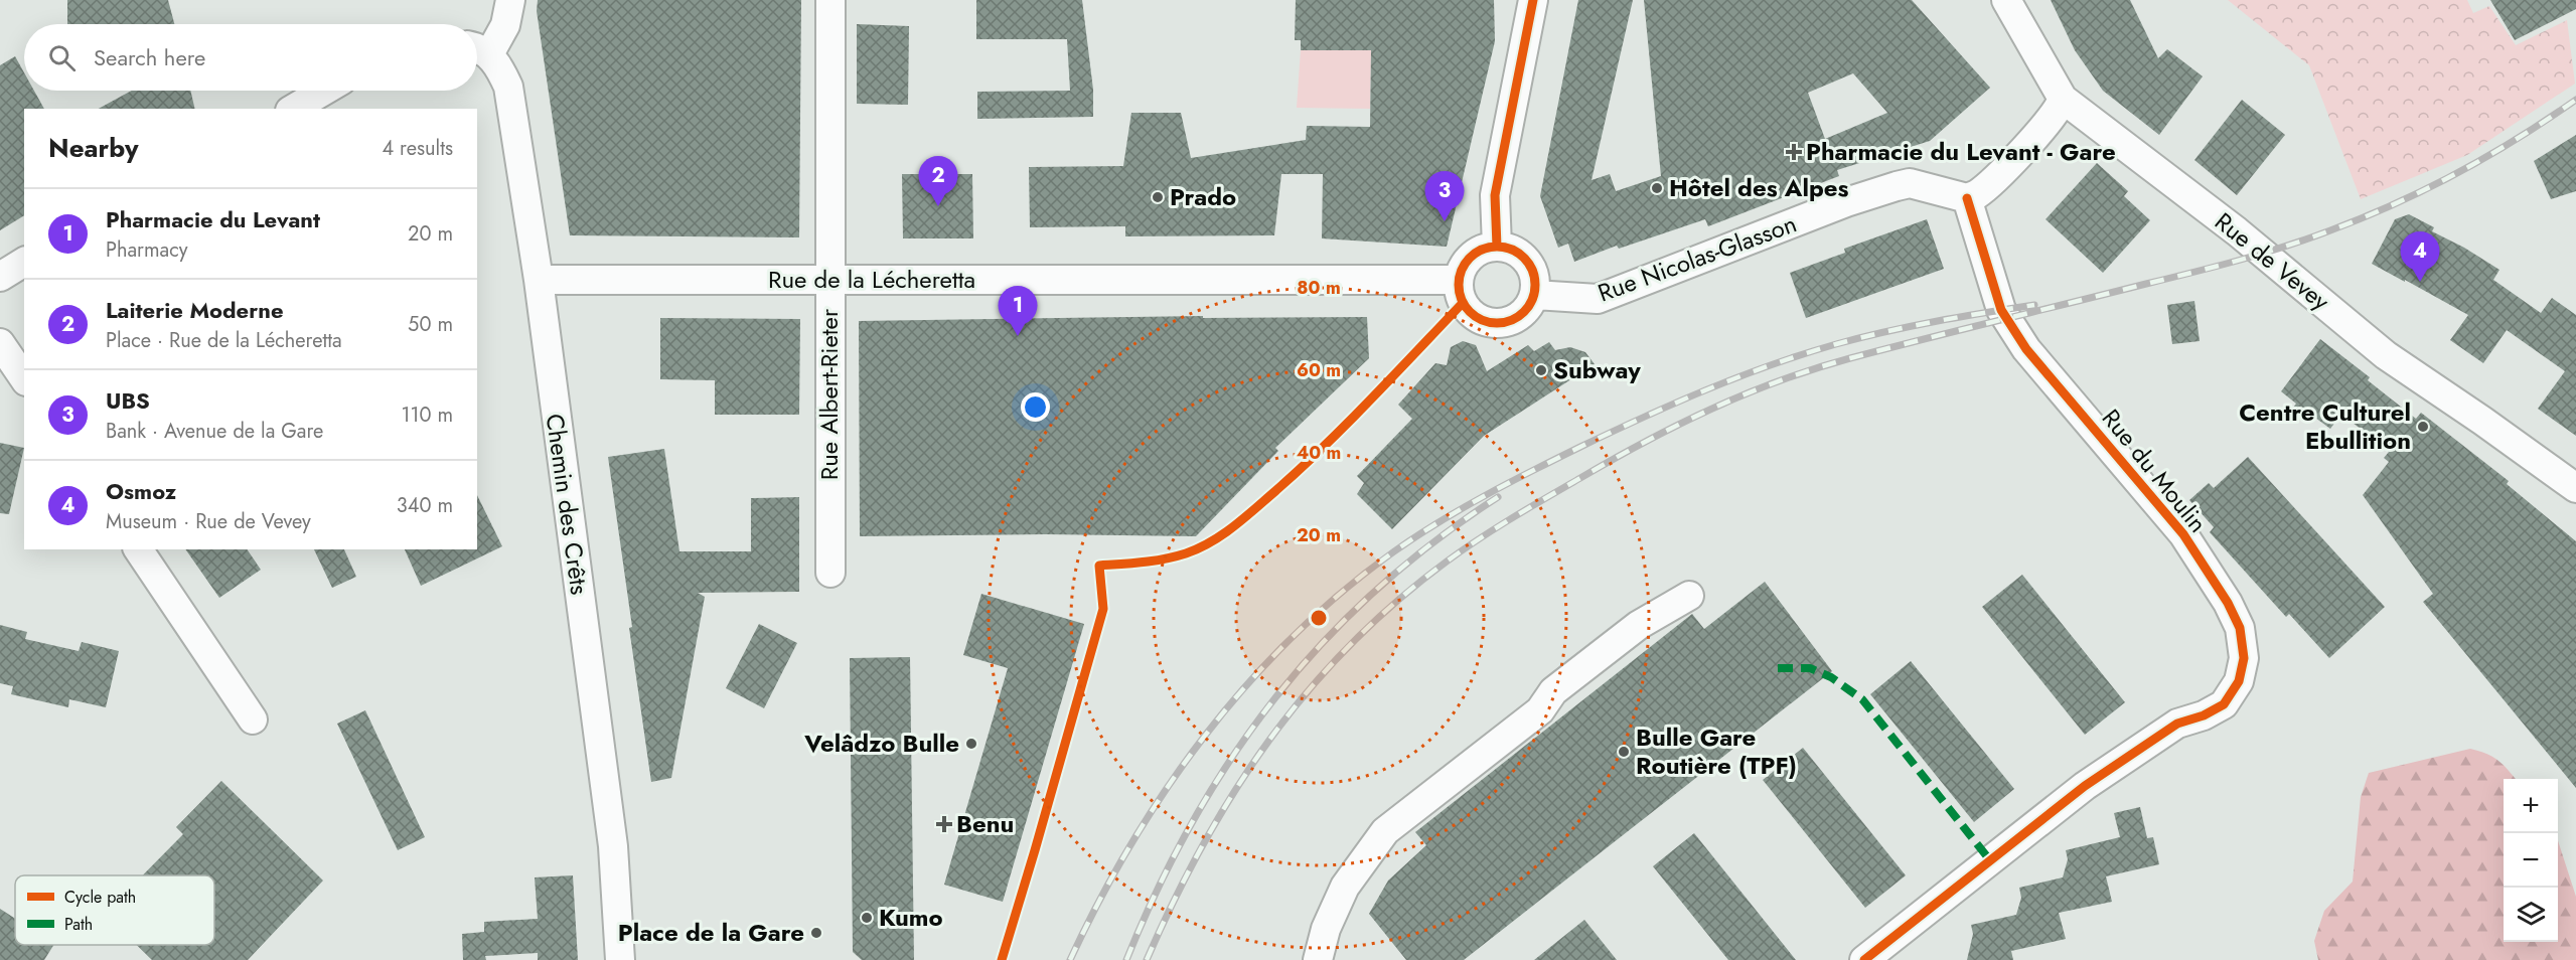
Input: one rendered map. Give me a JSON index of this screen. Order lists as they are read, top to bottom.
{
  "streets": {
    "street": [
      "Rue Nicolas-Glasson",
      "Rue de Vevey",
      "Rue de la Lécheretta",
      "Rue Albert-Rieter",
      "Rue du Moulin",
      "Chemin des Crêts"
    ]
  },
  "crossings": [
    ["Rue Nicolas-Glasson", "Rue de la Lécheretta"],
    ["Rue Nicolas-Glasson", "Rue du Moulin"],
    ["Rue de la Lécheretta", "Rue Albert-Rieter"],
    ["Rue de la Lécheretta", "Chemin des Crêts"]
  ],
  "places": {
    "health": ["Pharmacie du Levant - Gare", "Benu"],
    "other": [
      "Hôtel des Alpes",
      "Prado",
      "Subway",
      "Centre Culturel Ebullition",
      "Velâdzo Bulle",
      "Bulle Gare Routière (TPF)",
      "Kumo",
      "Place de la Gare"
    ]
  },
  "legend": ["Cycle path", "Path"],
  "page": {
    "search": "Search here",
    "heading": ["Nearby", "4 results"],
    "pins": [
      "2",
      "3",
      "4",
      "1"
    ],
    "list": [
      {
        "mark": "1",
        "name": "Pharmacie du Levant",
        "note": "Pharmacy",
        "value": "20 m"
      },
      {
        "mark": "2",
        "name": "Laiterie Moderne",
        "note": "Place · Rue de la Lécheretta",
        "value": "50 m"
      },
      {
        "mark": "3",
        "name": "UBS",
        "note": "Bank · Avenue de la Gare",
        "value": "110 m"
      },
      {
        "mark": "4",
        "name": "Osmoz",
        "note": "Museum · Rue de Vevey",
        "value": "340 m"
      }
    ],
    "map_buttons": ["+", "−"]
  },
  "rings": [
    "80 m",
    "60 m",
    "40 m",
    "20 m"
  ]
}
